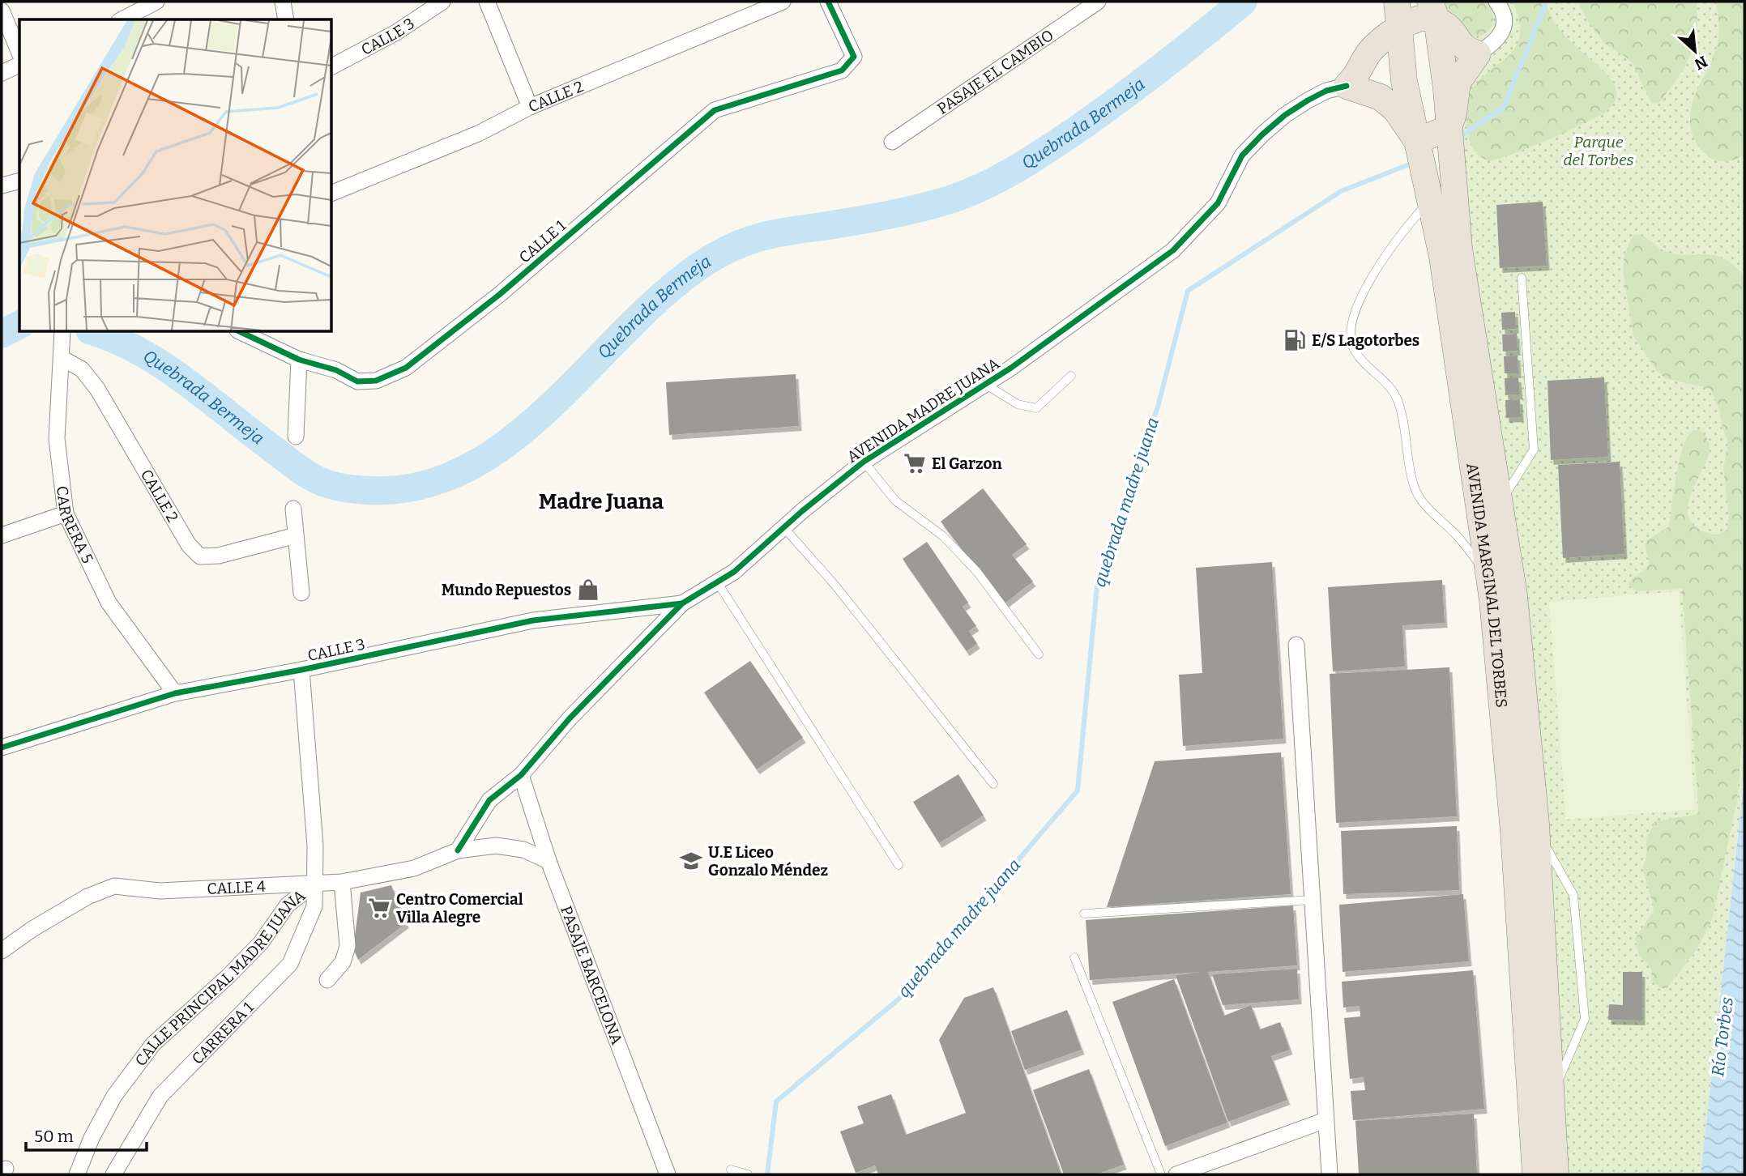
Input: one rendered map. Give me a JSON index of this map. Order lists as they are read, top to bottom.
{
  "streets": {
    "highway": ["AVENIDA MARGINAL DEL TORBES"],
    "street": [
      "CALLE 3",
      "PASAJE EL CAMBIO",
      "CALLE 2",
      "CALLE 1",
      "AVENIDA MADRE JUANA",
      "CARRERA 5",
      "CALLE 4",
      "PASAJE BARCELONA",
      "CALLE PRINCIPAL MADRE JUANA",
      "CARRERA 1"
    ]
  },
  "crossings": [
    ["CALLE 3", "AVENIDA MADRE JUANA"],
    ["CALLE 3", "CARRERA 5"],
    ["CALLE 3", "CALLE PRINCIPAL MADRE JUANA"],
    ["CALLE 2", "CARRERA 5"],
    ["AVENIDA MADRE JUANA", "CALLE 4"],
    ["AVENIDA MADRE JUANA", "PASAJE BARCELONA"],
    ["CALLE 4", "PASAJE BARCELONA"],
    ["CALLE 4", "CALLE PRINCIPAL MADRE JUANA"],
    ["CALLE 4", "CARRERA 1"],
    ["CALLE PRINCIPAL MADRE JUANA", "CARRERA 1"]
  ],
  "districts": ["Madre Juana"],
  "water": ["Quebrada Bermeja", "quebrada madre juana", "Río Torbes"],
  "parks": ["Parque del Torbes"],
  "places": {
    "fuel station": ["E/S Lagotorbes"],
    "supermarket": ["El Garzon", "Centro Comercial Villa Alegre"],
    "shop": ["Mundo Repuestos"],
    "school or university": ["U.E Liceo Gonzalo Méndez"]
  },
  "scale_bar": "50 m",
  "north": "bottom right"
}
